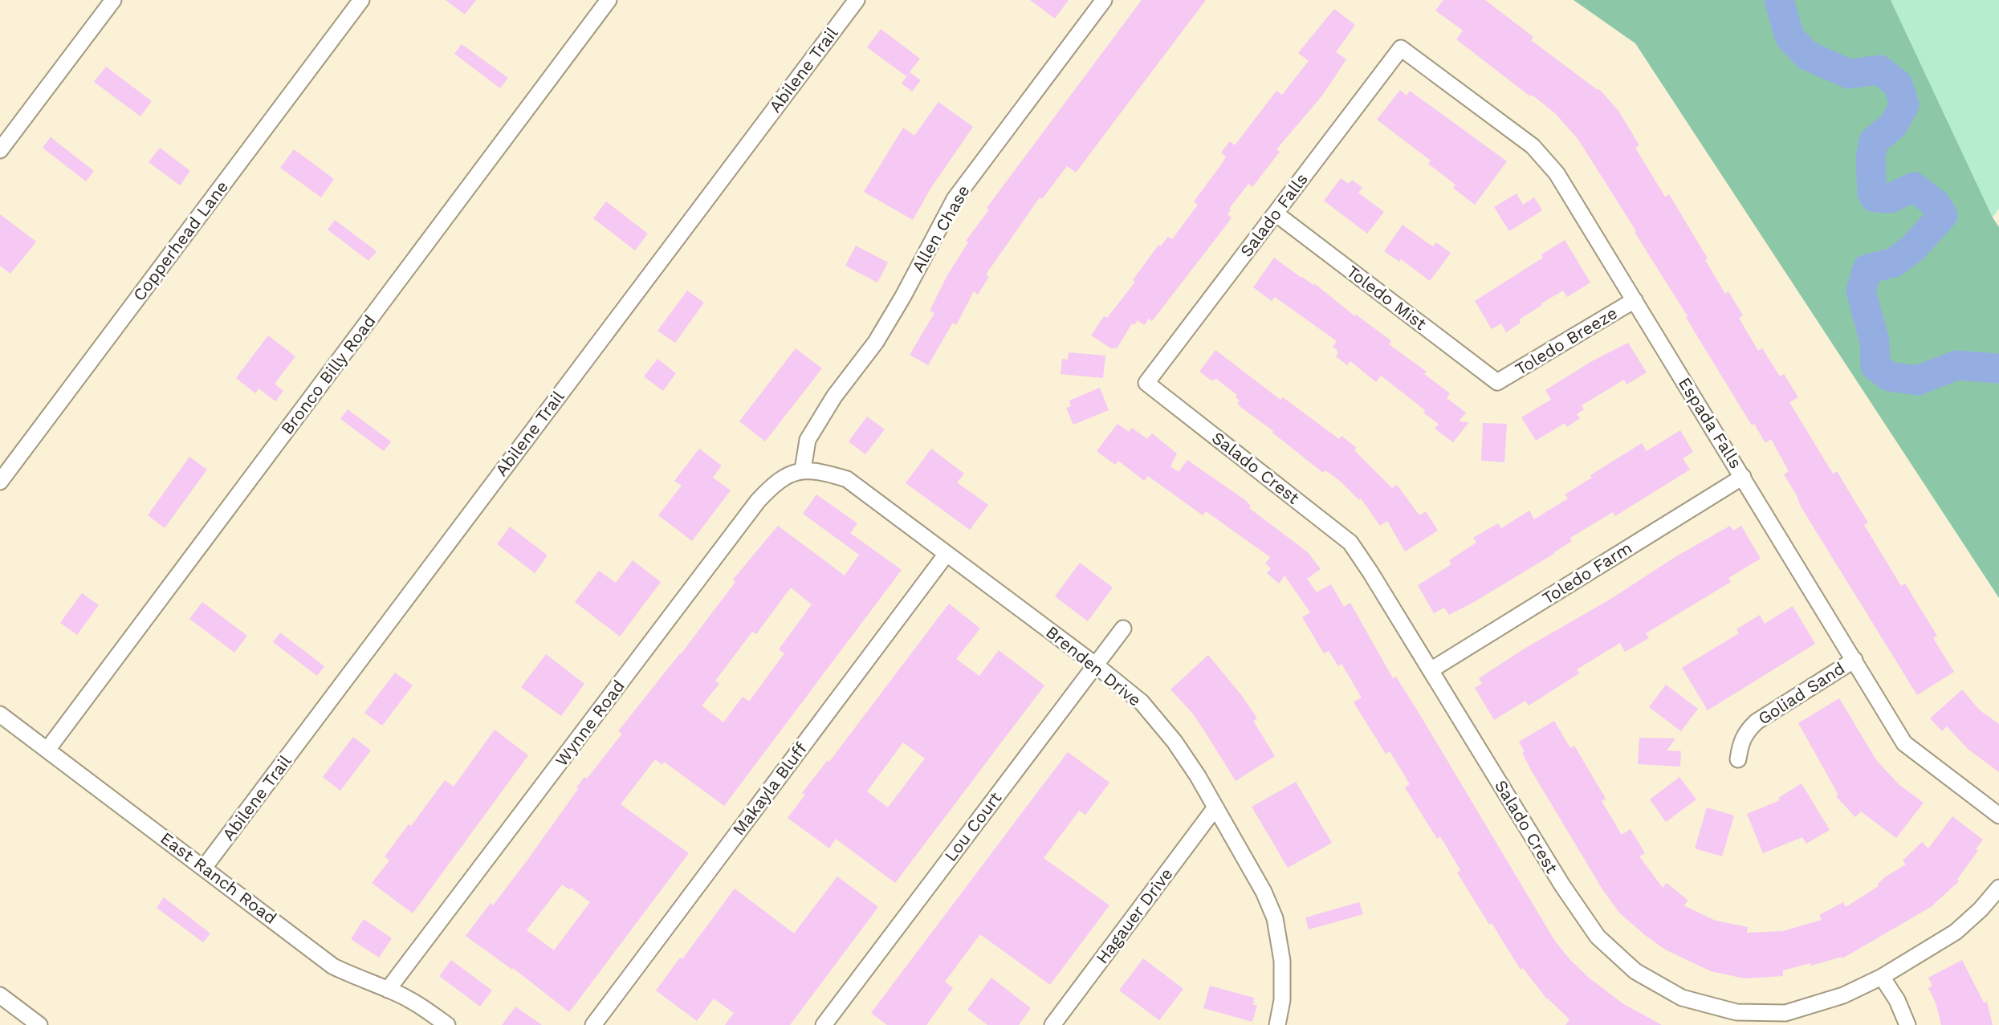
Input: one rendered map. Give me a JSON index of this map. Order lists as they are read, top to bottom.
{
  "streets": {
    "street": [
      "Abilene Trail",
      "Salado Falls",
      "Allen Chase",
      "Copperhead Lane",
      "Toledo Mist",
      "Toledo Breeze",
      "Bronco Billy Road",
      "Espada Falls",
      "Salado Crest",
      "Toledo Farm",
      "Brenden Drive",
      "Goliad Sand",
      "Wynne Road",
      "Makayla Bluff",
      "Lou Court",
      "East Ranch Road",
      "Hagauer Drive"
    ]
  },
  "crossings": [
    ["Abilene Trail", "East Ranch Road"],
    ["Salado Falls", "Toledo Mist"],
    ["Salado Falls", "Espada Falls"],
    ["Salado Falls", "Salado Crest"],
    ["Allen Chase", "Brenden Drive"],
    ["Allen Chase", "Wynne Road"],
    ["Toledo Mist", "Toledo Breeze"],
    ["Toledo Breeze", "Espada Falls"],
    ["Bronco Billy Road", "East Ranch Road"],
    ["Espada Falls", "Toledo Farm"],
    ["Espada Falls", "Goliad Sand"],
    ["Salado Crest", "Toledo Farm"],
    ["Brenden Drive", "Wynne Road"],
    ["Brenden Drive", "Makayla Bluff"],
    ["Brenden Drive", "Lou Court"],
    ["Brenden Drive", "Hagauer Drive"],
    ["Wynne Road", "East Ranch Road"]
  ]
}
